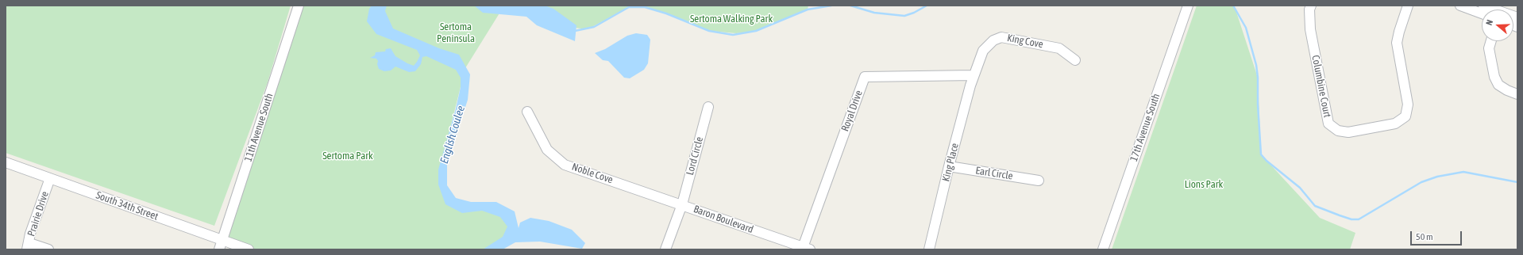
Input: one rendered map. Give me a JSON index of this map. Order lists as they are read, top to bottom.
{
  "streets": {
    "street": [
      "King Cove",
      "Columbine Court",
      "Royal Drive",
      "11th Avenue South",
      "17th Avenue South",
      "Lord Circle",
      "King Place",
      "Noble Cove",
      "Earl Circle",
      "South 34th Street",
      "Prairie Drive",
      "Baron Boulevard"
    ]
  },
  "crossings": [
    ["King Cove", "Royal Drive"],
    ["King Cove", "King Place"],
    ["Royal Drive", "King Place"],
    ["Royal Drive", "Baron Boulevard"],
    ["11th Avenue South", "South 34th Street"],
    ["Lord Circle", "Noble Cove"],
    ["Lord Circle", "Baron Boulevard"],
    ["King Place", "Earl Circle"],
    ["Noble Cove", "Baron Boulevard"],
    ["South 34th Street", "Prairie Drive"]
  ],
  "water": ["English Coulee"],
  "parks": [
    "Sertoma Walking Park",
    "Sertoma Peninsula",
    "Sertoma Park",
    "Lions Park"
  ],
  "scale_bar": "50 m",
  "north": "left"
}
